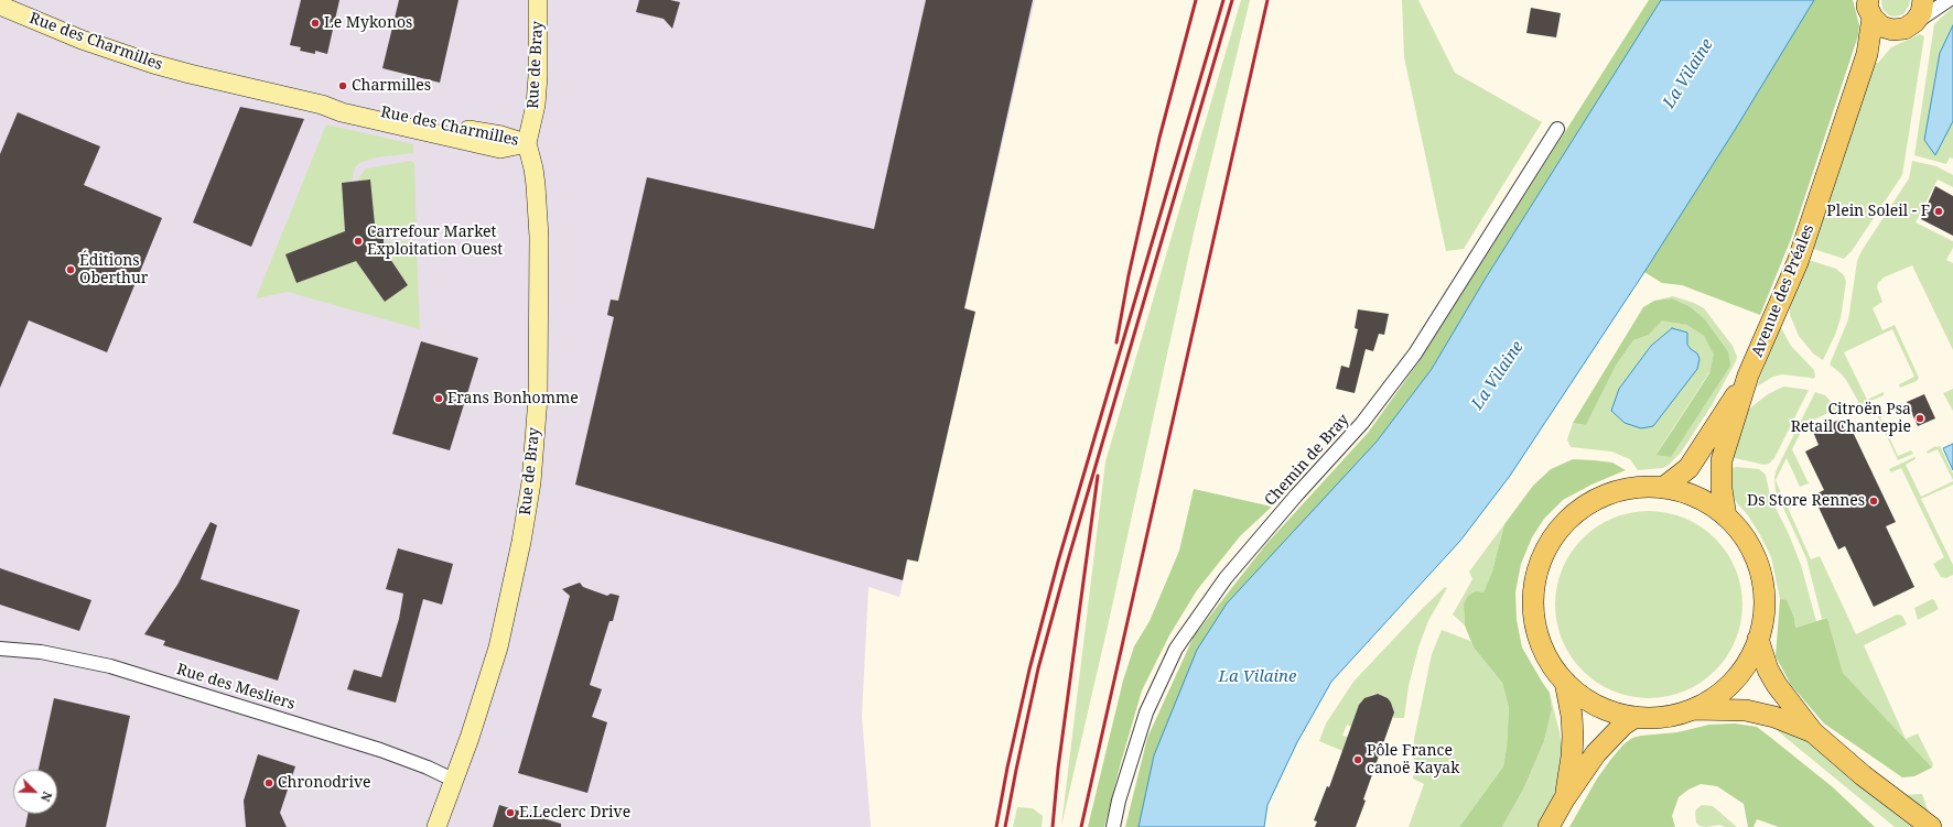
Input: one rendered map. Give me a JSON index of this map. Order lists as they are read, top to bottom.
{
  "streets": {
    "main road": ["Avenue des Préales"],
    "street": [
      "Rue des Charmilles",
      "Rue de Bray",
      "Chemin de Bray",
      "Rue des Mesliers"
    ]
  },
  "crossings": [
    ["Rue des Charmilles", "Rue de Bray"],
    ["Rue de Bray", "Rue des Mesliers"]
  ],
  "water": ["La Vilaine"],
  "places": [
    "Le Mykonos",
    "Charmilles",
    "Plein Soleil - F",
    "Carrefour Market Exploitation Ouest",
    "Éditions Oberthur",
    "Frans Bonhomme",
    "Citroën Psa Retail Chantepie",
    "Ds Store Rennes",
    "Pôle France canoë Kayak",
    "Chronodrive",
    "E.Leclerc Drive"
  ],
  "north": "bottom right"
}
